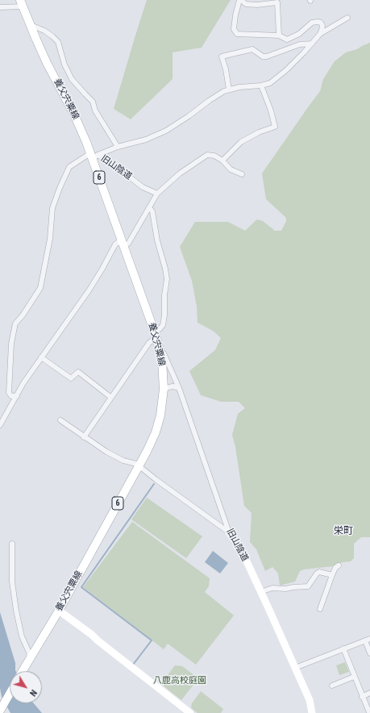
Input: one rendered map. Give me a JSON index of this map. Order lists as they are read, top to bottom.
{
  "streets": {
    "main road": ["養父宍粟線", "6"],
    "street": ["旧山陰道"]
  },
  "crossings": [
    ["養父宍粟線", "旧山陰道"]
  ],
  "districts": ["栄町"],
  "parks": ["八鹿高校庭園"],
  "north": "bottom right"
}
